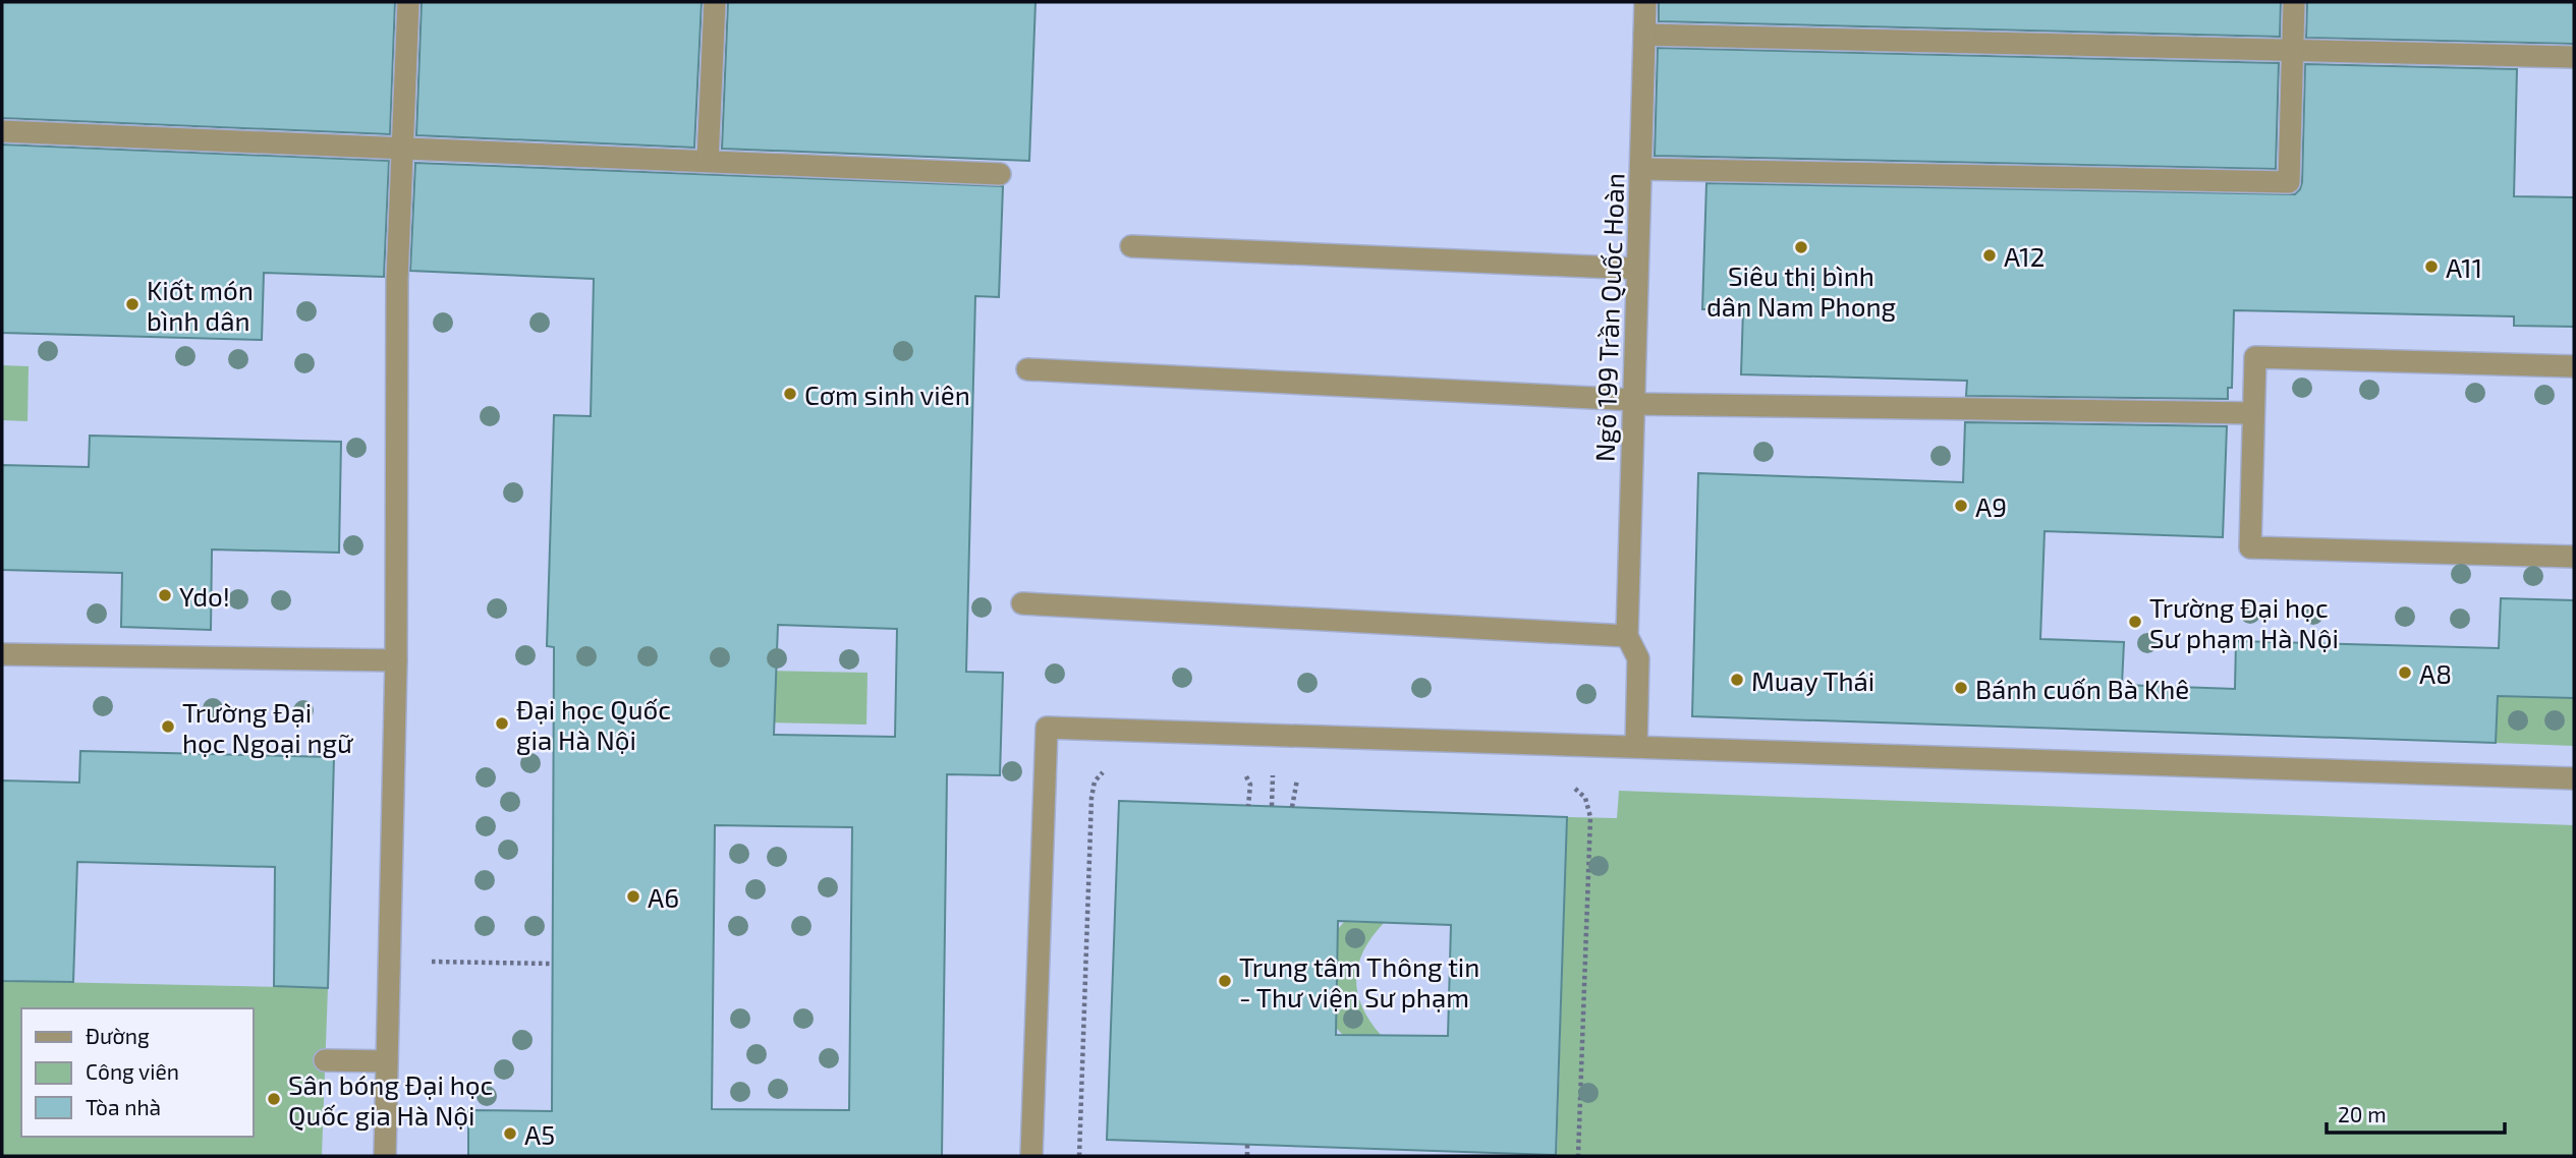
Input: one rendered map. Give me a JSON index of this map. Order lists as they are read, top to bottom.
{
  "streets": {
    "street": ["Ngõ 199 Trần Quốc Hoàn"]
  },
  "places": [
    "Siêu thị bình dân Nam Phong",
    "A12",
    "A11",
    "Kiốt món bình dân",
    "Cơm sinh viên",
    "A9",
    "Ydo!",
    "Trường Đại học Sư phạm Hà Nội",
    "A8",
    "Muay Thái",
    "Bánh cuốn Bà Khê",
    "Đại học Quốc gia Hà Nội",
    "Trường Đại học Ngoại ngữ",
    "A6",
    "Trung tâm Thông tin - Thư viện Sư phạm",
    "Sân bóng Đại học Quốc gia Hà Nội",
    "A5"
  ],
  "legend": ["Đường", "Công viên", "Tòa nhà"],
  "scale_bar": "20 m"
}
